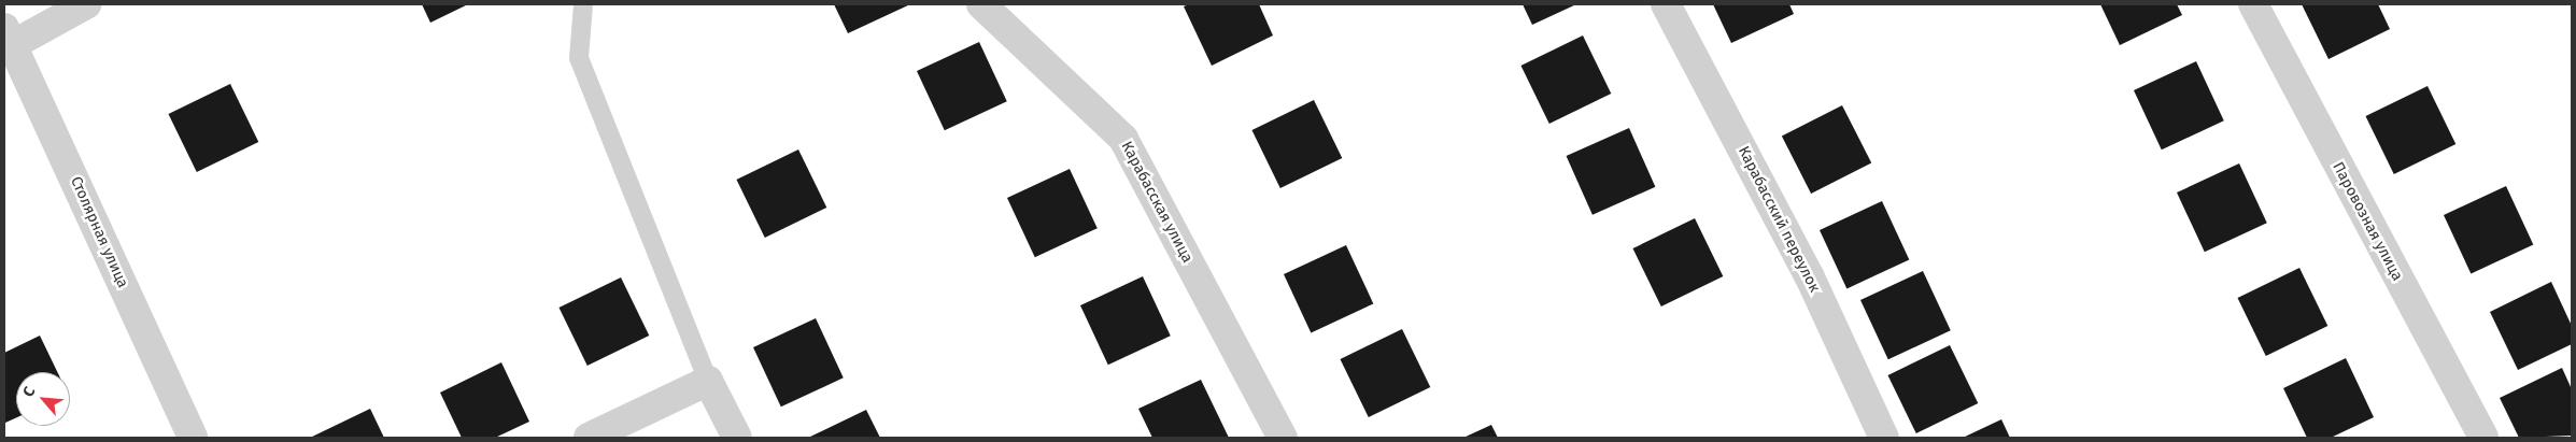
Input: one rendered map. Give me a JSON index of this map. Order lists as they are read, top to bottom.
{
  "streets": {
    "street": [
      "Карабасская улица",
      "Карабасский переулок",
      "Паровозная улица",
      "Столярная улица"
    ]
  },
  "north": "top left"
}
